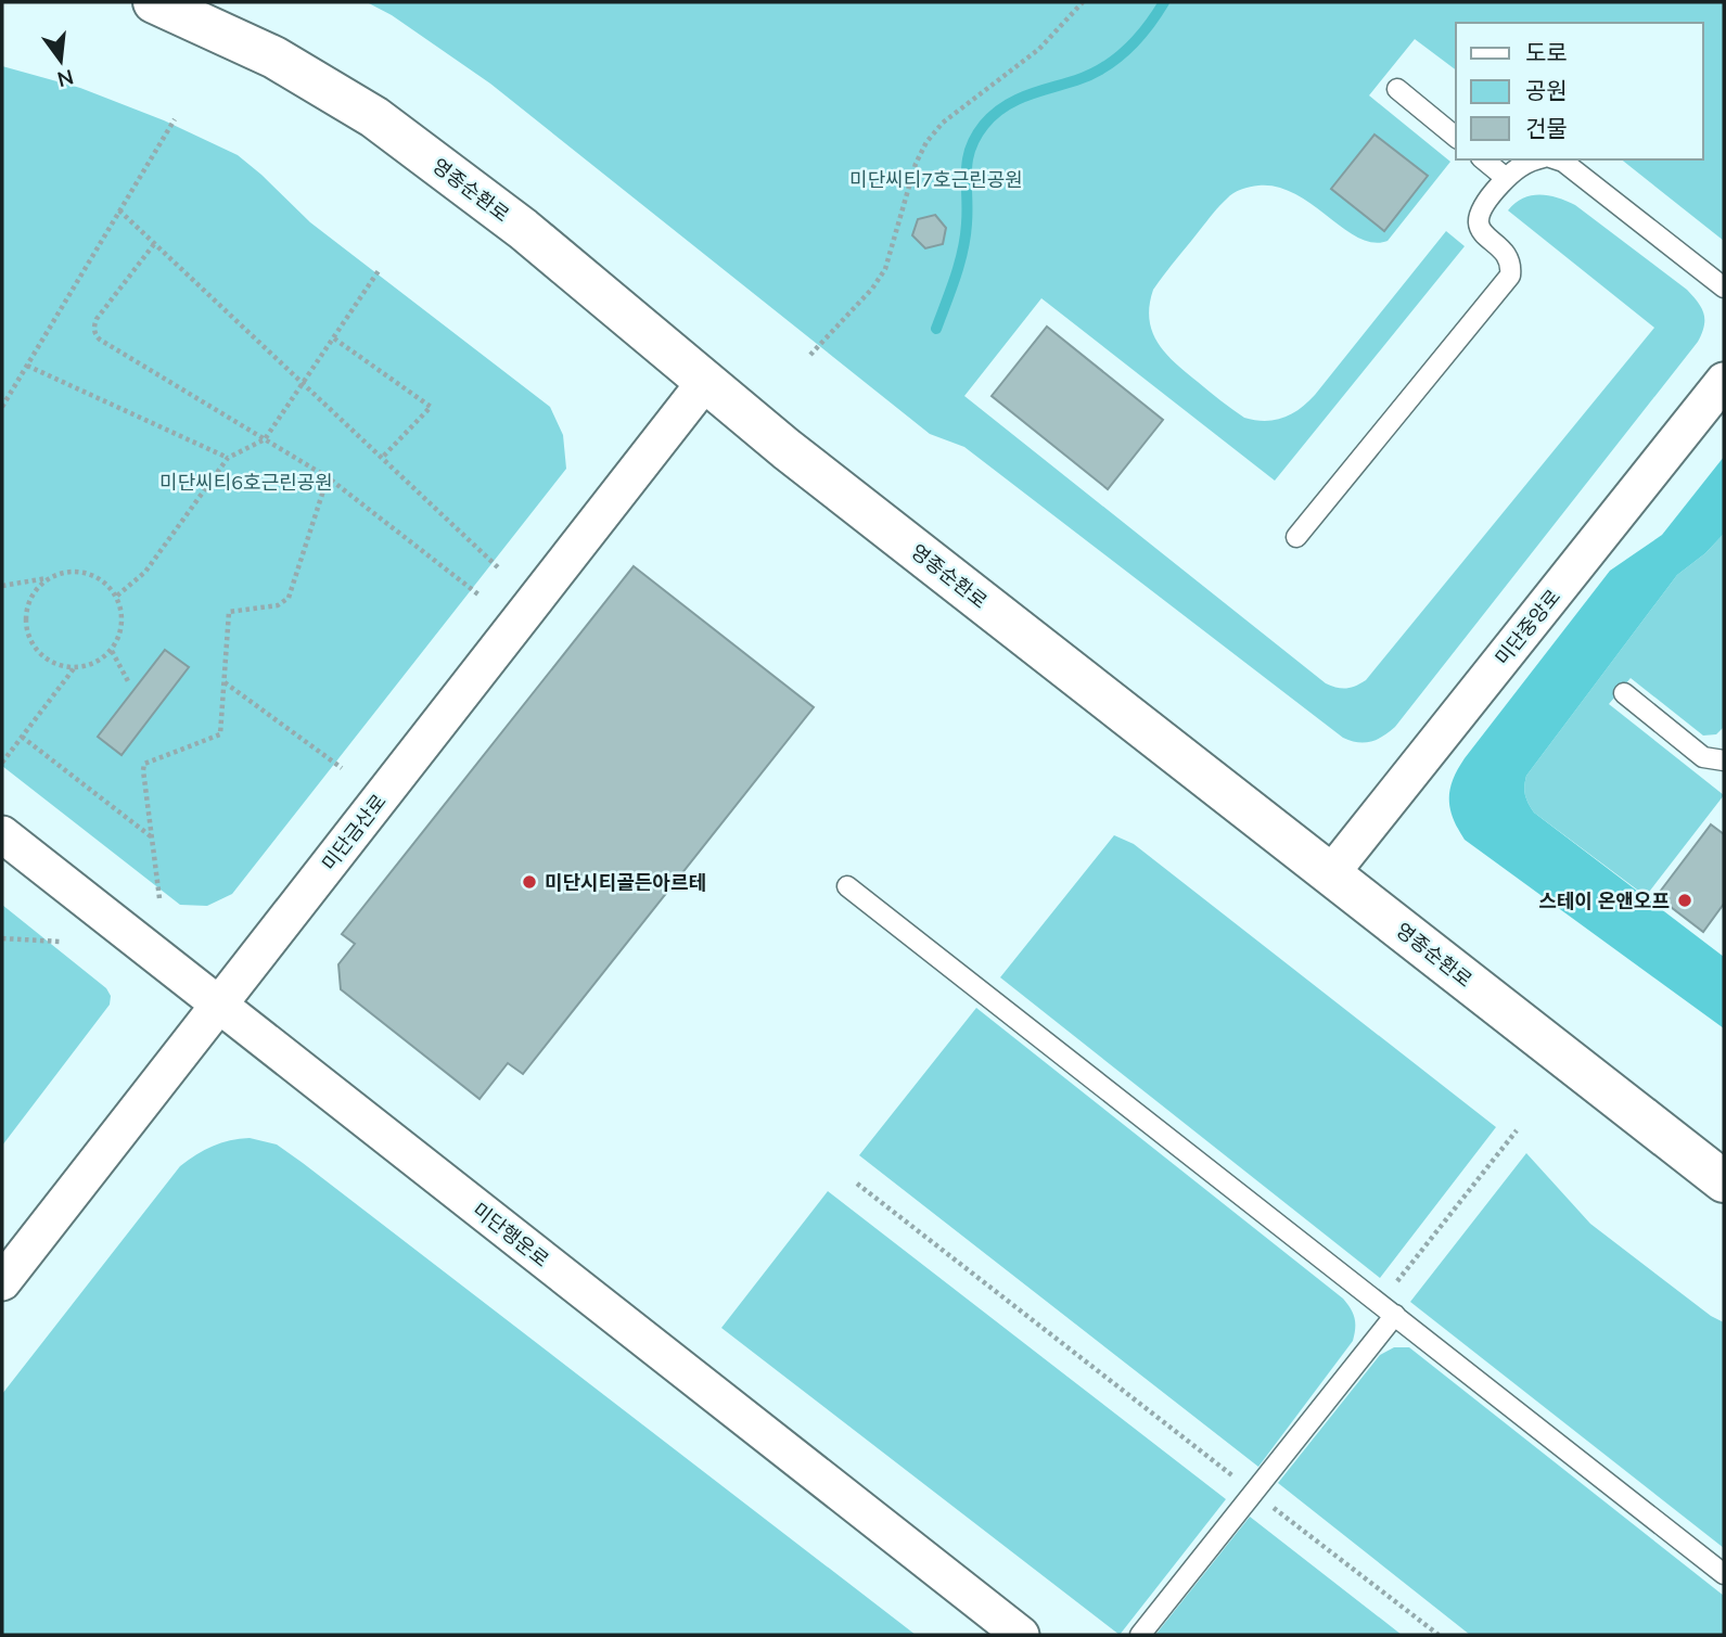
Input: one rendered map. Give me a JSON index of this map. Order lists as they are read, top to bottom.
{
  "streets": {
    "main road": ["영종순환로"],
    "street": ["미단중앙로", "미단금산로", "미단행운로"]
  },
  "crossings": [
    ["영종순환로", "미단중앙로"],
    ["영종순환로", "미단금산로"],
    ["미단금산로", "미단행운로"]
  ],
  "parks": ["미단씨티7호근린공원", "미단씨티6호근린공원"],
  "places": ["미단시티골든아르테", "스테이 온앤오프"],
  "legend": ["도로", "공원", "건물"],
  "north": "bottom"
}
